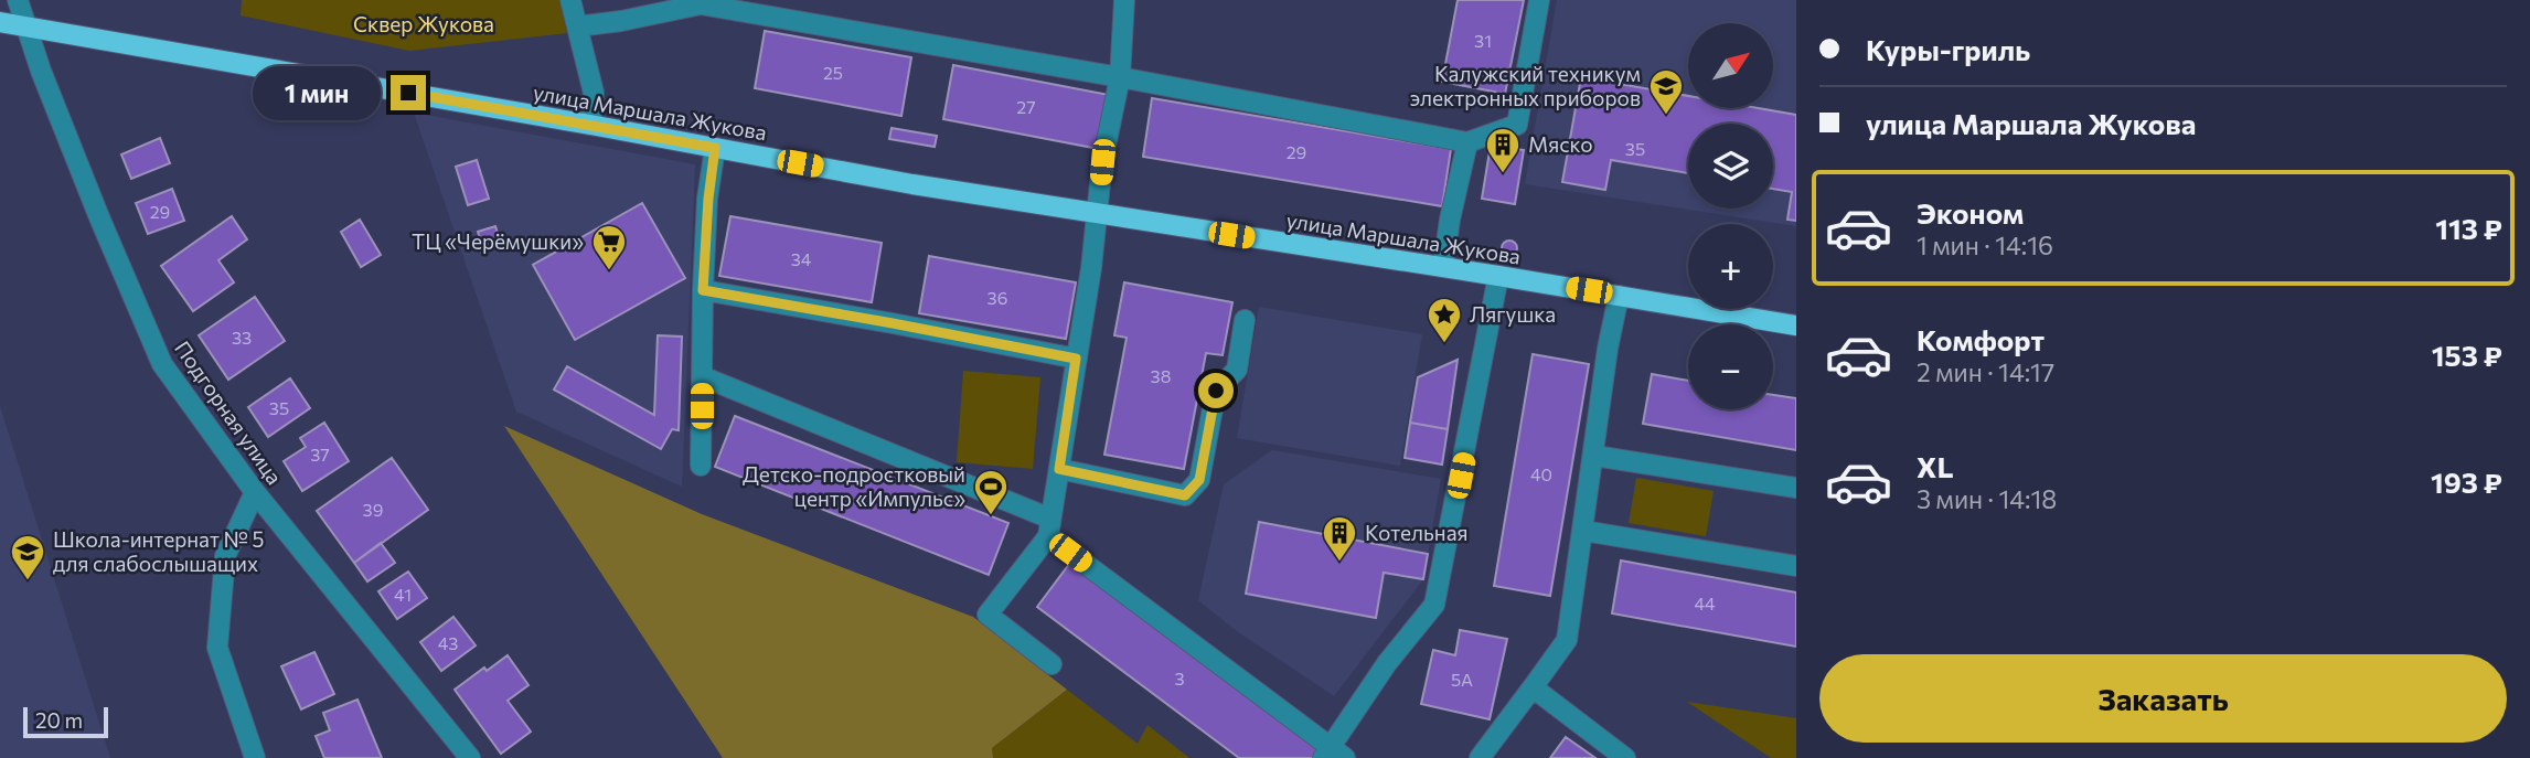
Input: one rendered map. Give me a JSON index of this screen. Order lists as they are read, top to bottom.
{
  "streets": {
    "main road": ["улица Маршала Жукова"],
    "street": ["Подгорная улица"]
  },
  "crossings": [
    ["улица Маршала Жукова", "Подгорная улица"]
  ],
  "parks": ["Сквер Жукова"],
  "places": {
    "school or university": ["Калужский техникум электронных приборов", "Школа-интернат № 5 для слабослышащих"],
    "building": ["Мяско", "Котельная"],
    "supermarket": ["ТЦ «Черёмушки»"],
    "place": ["Лягушка"],
    "sports": ["Детско-подростковый центр «Импульс»"]
  },
  "house_numbers": [
    "31",
    "25",
    "27",
    "35",
    "29",
    "29",
    "34",
    "36",
    "33",
    "38",
    "35",
    "37",
    "40",
    "39",
    "41",
    "44",
    "43",
    "3",
    "5А"
  ],
  "scale_bar": "20 m",
  "north": "top right",
  "page": {
    "banner": ["Куры-гриль", "улица Маршала Жукова"],
    "map_buttons": ["+", "−"],
    "bubble": "1 мин",
    "list": [
      {
        "name": "Эконом",
        "note": "1 мин · 14:16",
        "value": "113 ₽"
      },
      {
        "name": "Комфорт",
        "note": "2 мин · 14:17",
        "value": "153 ₽"
      },
      {
        "name": "XL",
        "note": "3 мин · 14:18",
        "value": "193 ₽"
      }
    ],
    "buttons": "Заказать",
    "scale": "20 m"
  }
}
